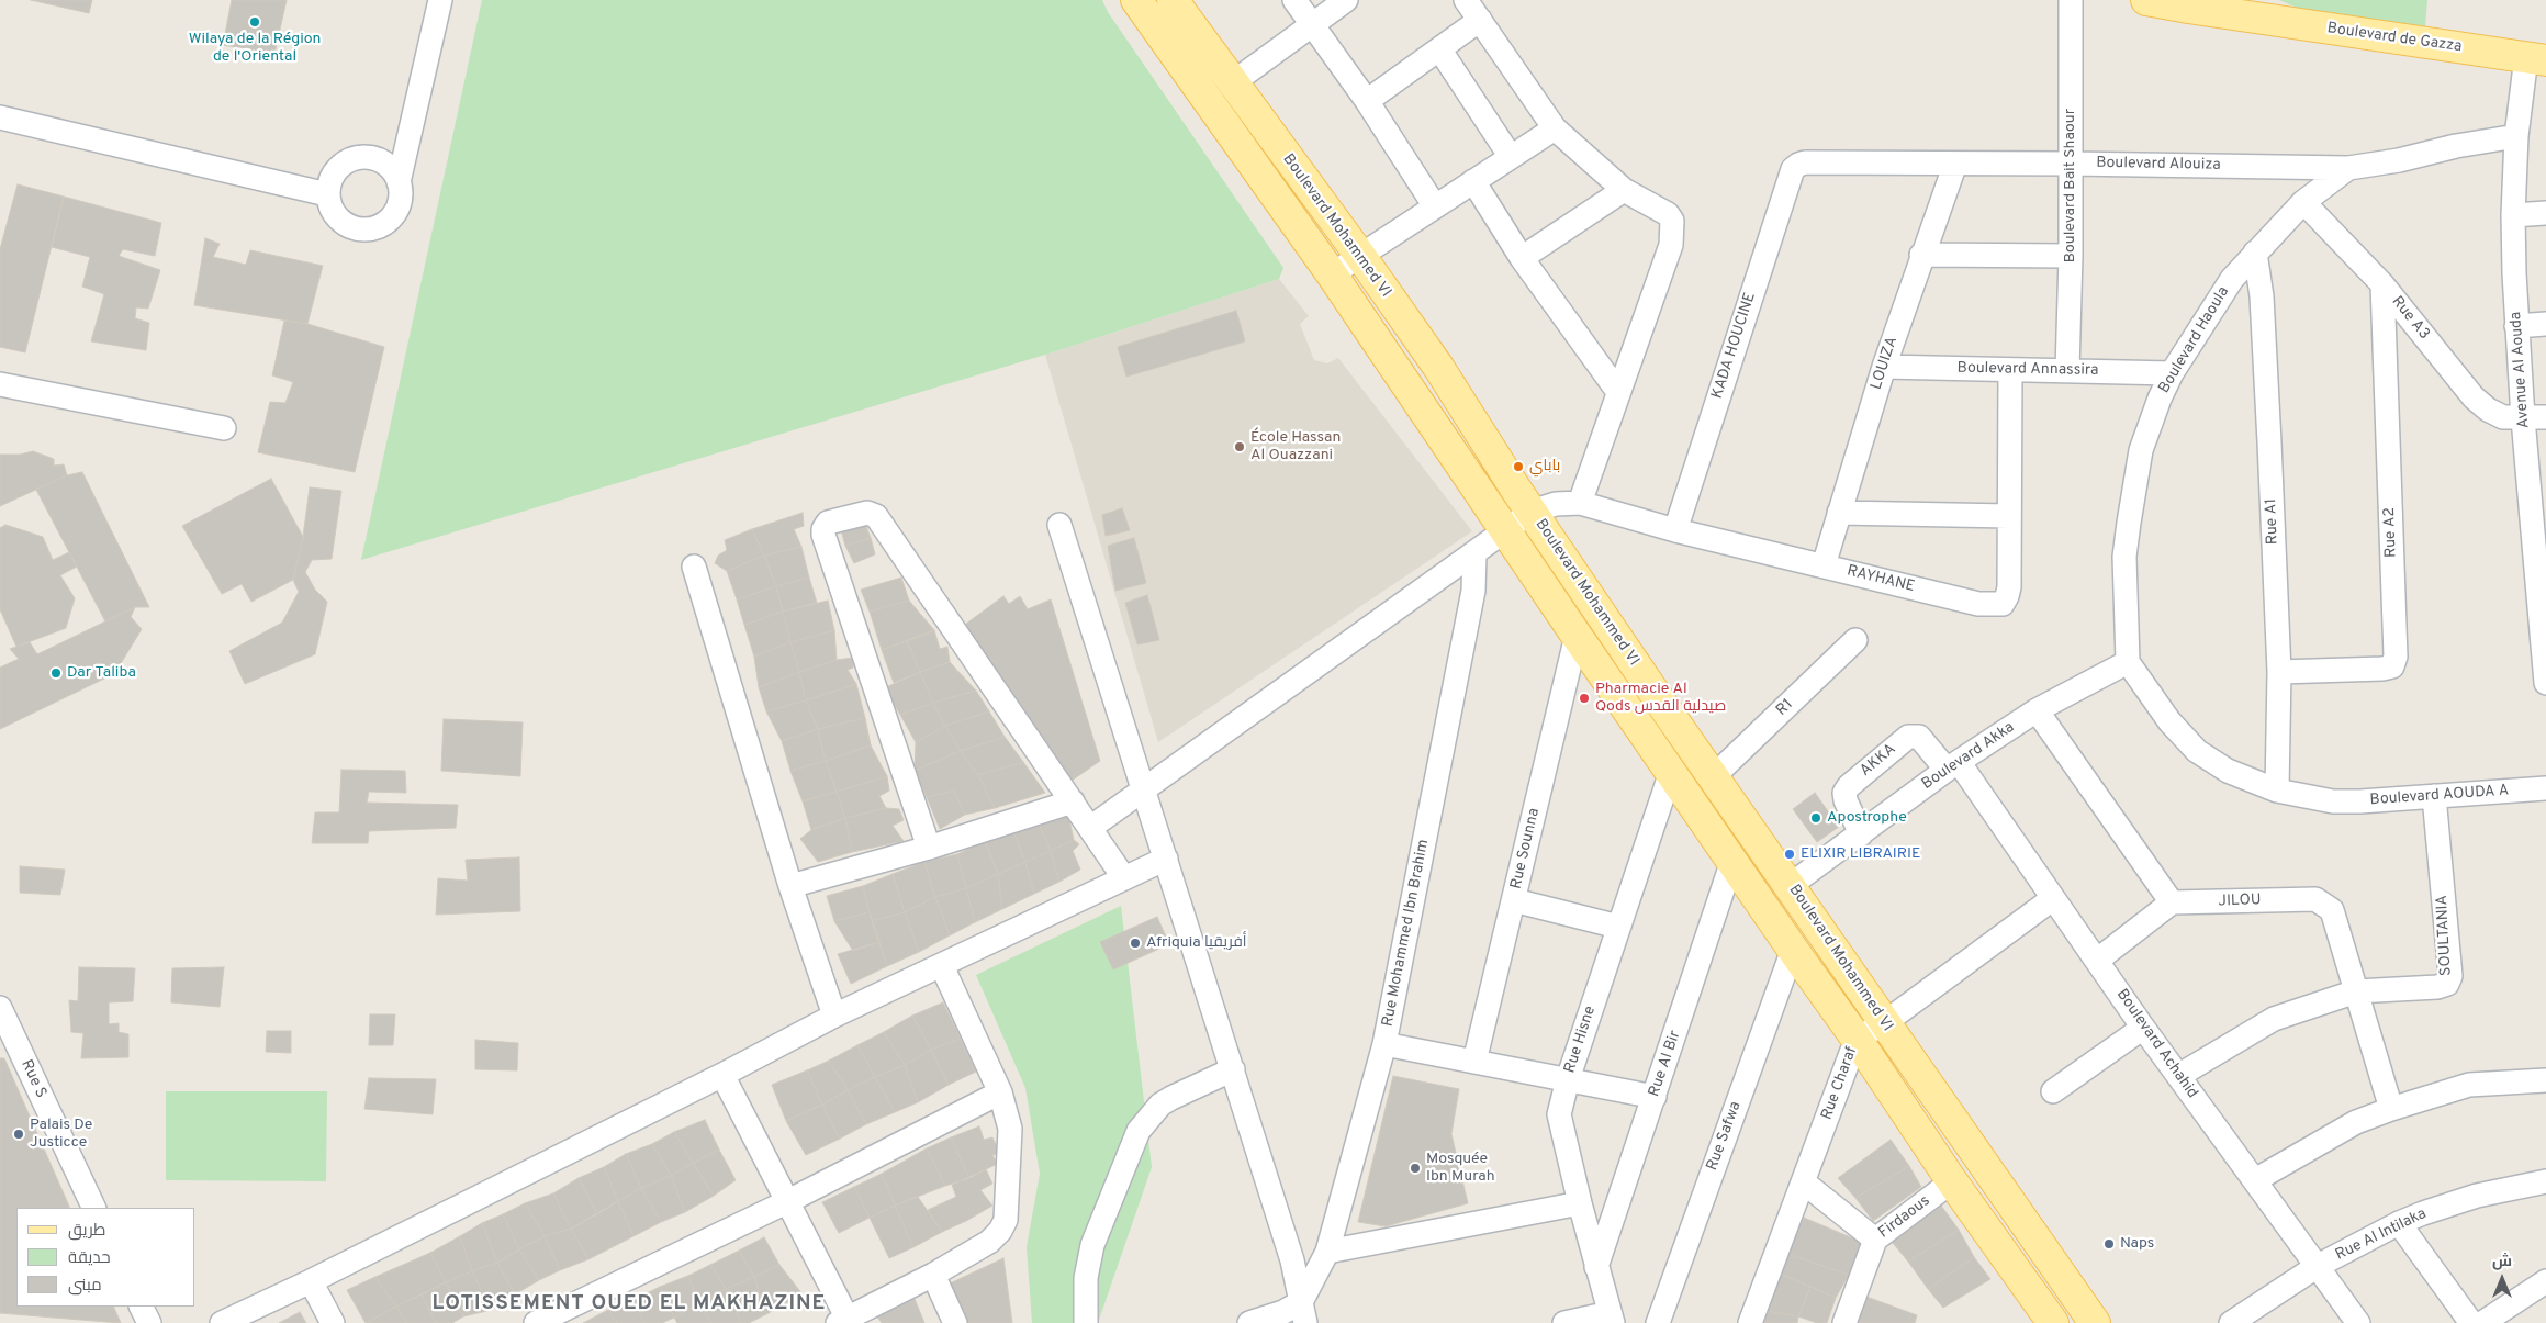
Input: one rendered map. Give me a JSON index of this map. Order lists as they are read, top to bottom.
{
  "streets": {
    "main road": ["Boulevard de Gazza", "Boulevard Mohammed VI"],
    "street": [
      "Boulevard Alouiza",
      "Boulevard Bait Shaour",
      "Rue A3",
      "Boulevard Haoula",
      "KADA HOUCINE",
      "LOUIZA",
      "Boulevard Annassira",
      "Avenue Al Aouda",
      "Rue A1",
      "Rue A2",
      "RAYHANE",
      "R1",
      "Boulevard Akka",
      "AKKA",
      "Boulevard AOUDA A",
      "Rue Sounna",
      "JILOU",
      "Rue Mohammed Ibn Brahim",
      "SOULTANIA",
      "Rue Hisne",
      "Boulevard Achahid",
      "Rue Al Bir",
      "Rue S",
      "Rue Charaf",
      "Rue Safwa",
      "Firdaous",
      "Rue Al Intilaka"
    ]
  },
  "crossings": [
    ["Boulevard de Gazza", "Avenue Al Aouda"],
    ["Boulevard Alouiza", "Boulevard Bait Shaour"],
    ["Boulevard Alouiza", "Boulevard Haoula"],
    ["Boulevard Alouiza", "KADA HOUCINE"],
    ["Boulevard Alouiza", "LOUIZA"],
    ["Boulevard Alouiza", "Avenue Al Aouda"],
    ["Boulevard Bait Shaour", "Boulevard Annassira"],
    ["Boulevard Mohammed VI", "RAYHANE"],
    ["Boulevard Mohammed VI", "R1"],
    ["Boulevard Mohammed VI", "Boulevard Akka"],
    ["Boulevard Mohammed VI", "Rue Sounna"],
    ["Boulevard Mohammed VI", "Rue Hisne"],
    ["Boulevard Mohammed VI", "Rue Al Bir"],
    ["Boulevard Mohammed VI", "Rue Charaf"],
    ["Boulevard Mohammed VI", "Rue Safwa"],
    ["Boulevard Mohammed VI", "Firdaous"],
    ["Rue A3", "Boulevard Haoula"],
    ["Rue A3", "Avenue Al Aouda"],
    ["Rue A3", "Rue A2"],
    ["Boulevard Haoula", "Boulevard Annassira"],
    ["Boulevard Haoula", "Rue A1"],
    ["Boulevard Haoula", "Boulevard Akka"],
    ["KADA HOUCINE", "RAYHANE"],
    ["LOUIZA", "Boulevard Annassira"],
    ["LOUIZA", "RAYHANE"],
    ["Boulevard Annassira", "RAYHANE"],
    ["Rue A1", "Rue A2"],
    ["Rue A1", "Boulevard AOUDA A"],
    ["Boulevard Akka", "AKKA"],
    ["Boulevard Akka", "Boulevard Achahid"],
    ["AKKA", "Boulevard Achahid"],
    ["Boulevard AOUDA A", "SOULTANIA"],
    ["JILOU", "SOULTANIA"],
    ["Rue Hisne", "Rue Al Bir"],
    ["Boulevard Achahid", "Rue Charaf"],
    ["Boulevard Achahid", "Rue Al Intilaka"]
  ],
  "districts": ["LOTISSEMENT OUED EL MAKHAZINE"],
  "places": [
    "Wilaya de la Région de l'Oriental",
    "École Hassan Al Ouazzani",
    "باباي",
    "Dar Taliba",
    "Pharmacie Al Qods صيدلية القدس",
    "Apostrophe",
    "ELIXIR LIBRAIRIE",
    "Afriquia أفريقيا",
    "Palais De Justicce",
    "Mosquée Ibn Murah",
    "Naps"
  ],
  "legend": ["طريق", "حديقة", "مبنى"],
  "north": "top"
}
